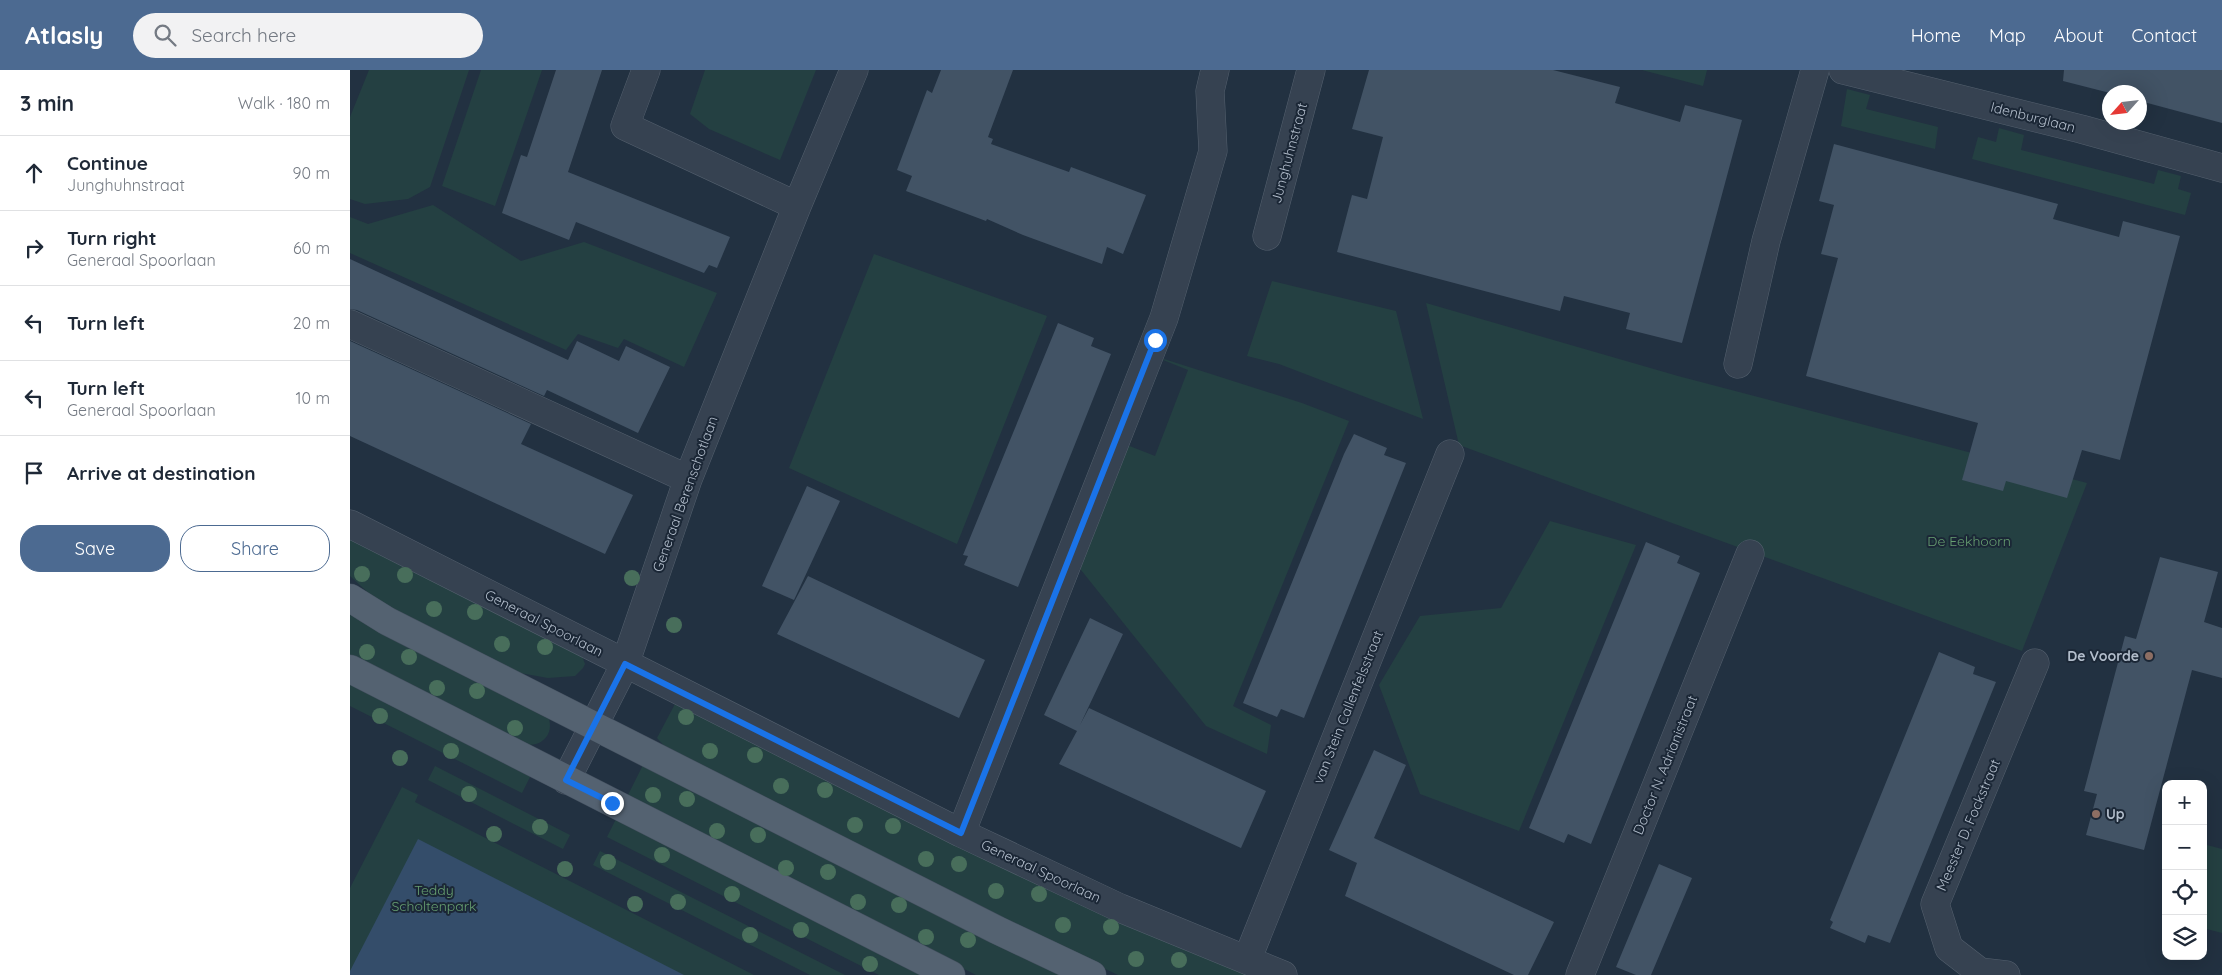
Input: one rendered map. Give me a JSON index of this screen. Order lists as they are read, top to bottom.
{
  "streets": {
    "street": [
      "Idenburglaan",
      "Junghuhnstraat",
      "Generaal Berenschotlaan",
      "Generaal Spoorlaan",
      "van Stein Callenfelsstraat",
      "Doctor N. Adrianistraat",
      "Meester D. Fockstraat"
    ]
  },
  "crossings": [
    ["Generaal Berenschotlaan", "Generaal Spoorlaan"],
    ["Generaal Spoorlaan", "van Stein Callenfelsstraat"]
  ],
  "parks": ["De Eekhoorn", "Teddy Scholtenpark"],
  "places": ["De Voorde", "Up"],
  "north": "bottom left",
  "page": {
    "header": "Atlasly",
    "search": "Search here",
    "nav": [
      "Home",
      "Map",
      "About",
      "Contact"
    ],
    "heading": ["3 min", "Walk · 180 m"],
    "list": [
      ["Continue", "Junghuhnstraat", "90 m"],
      ["Turn right", "Generaal Spoorlaan", "60 m"],
      ["Turn left", "20 m"],
      ["Turn left", "Generaal Spoorlaan", "10 m"],
      "Arrive at destination"
    ],
    "buttons": ["Save", "Share"],
    "map_buttons": ["+", "−"]
  }
}
